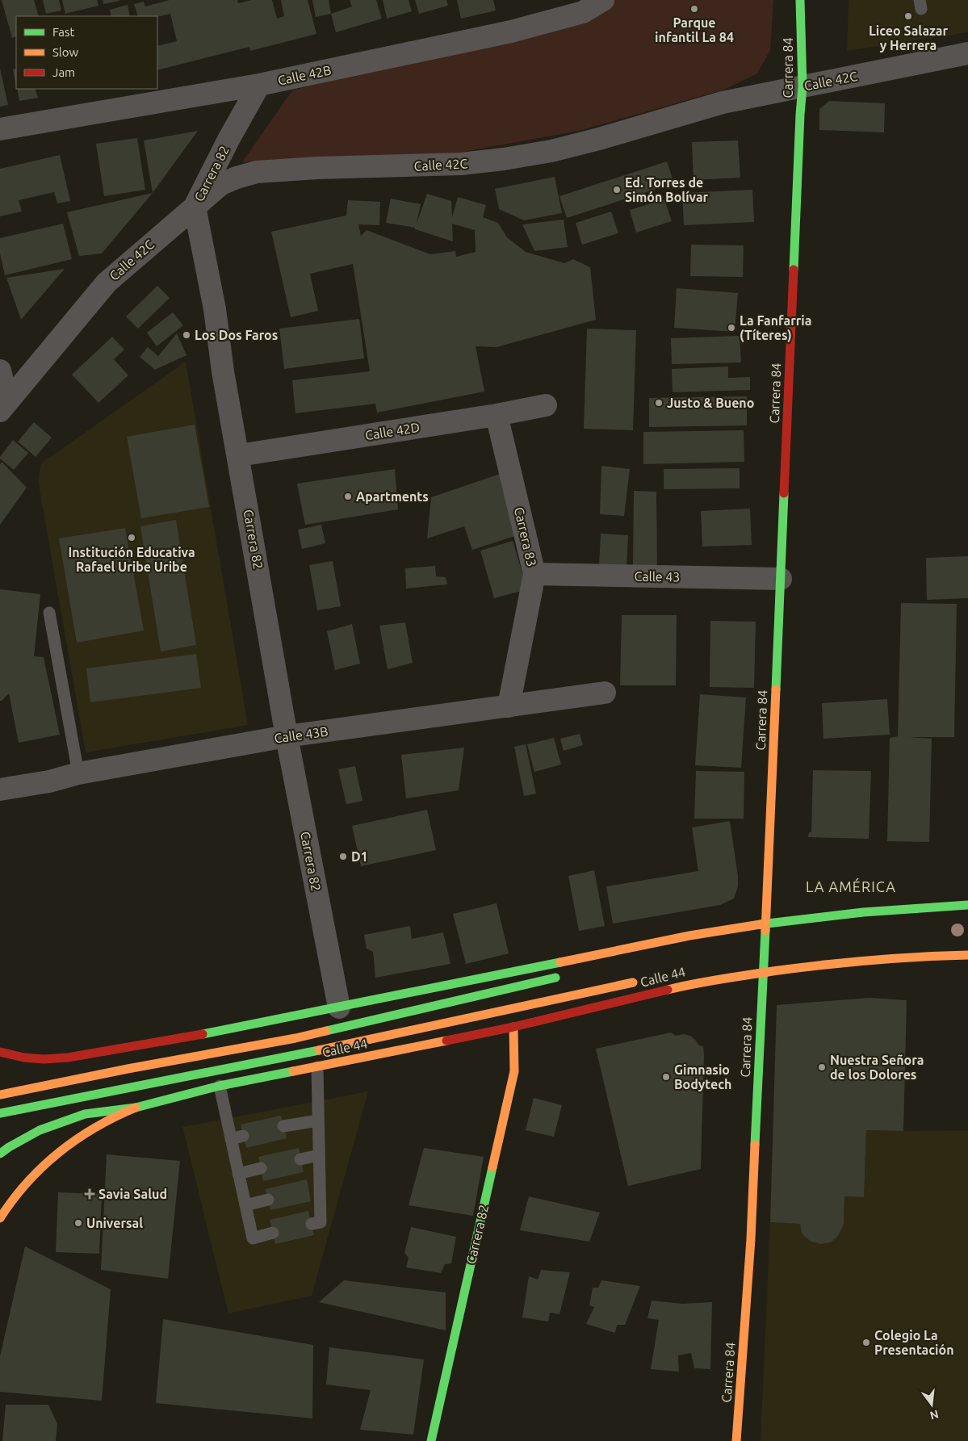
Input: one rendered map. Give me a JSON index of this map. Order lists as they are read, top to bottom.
{
  "streets": {
    "street": [
      "Carrera 84",
      "Calle 42B",
      "Calle 42C",
      "Carrera 82",
      "Calle 42D",
      "Carrera 83",
      "Calle 43",
      "Calle 43B",
      "Calle 44"
    ]
  },
  "crossings": [
    ["Carrera 84", "Calle 42C"],
    ["Carrera 84", "Calle 43"],
    ["Carrera 84", "Calle 44"],
    ["Calle 42B", "Carrera 82"],
    ["Calle 42C", "Carrera 82"],
    ["Carrera 82", "Calle 42D"],
    ["Carrera 82", "Calle 43B"],
    ["Carrera 82", "Calle 44"],
    ["Calle 42D", "Carrera 83"],
    ["Carrera 83", "Calle 43"],
    ["Carrera 83", "Calle 43B"]
  ],
  "districts": ["LA AMÉRICA"],
  "places": {
    "other": [
      "Parque infantil La 84",
      "Liceo Salazar y Herrera",
      "Ed. Torres de Simón Bolívar",
      "La Fanfarria (Títeres)",
      "Los Dos Faros",
      "Justo & Bueno",
      "Apartments",
      "Institución Educativa Rafael Uribe Uribe",
      "D1",
      "Nuestra Señora de los Dolores",
      "Gimnasio Bodytech",
      "Universal",
      "Colegio La Presentación"
    ],
    "health": ["Savia Salud"]
  },
  "legend": ["Fast", "Slow", "Jam"],
  "north": "bottom"
}
